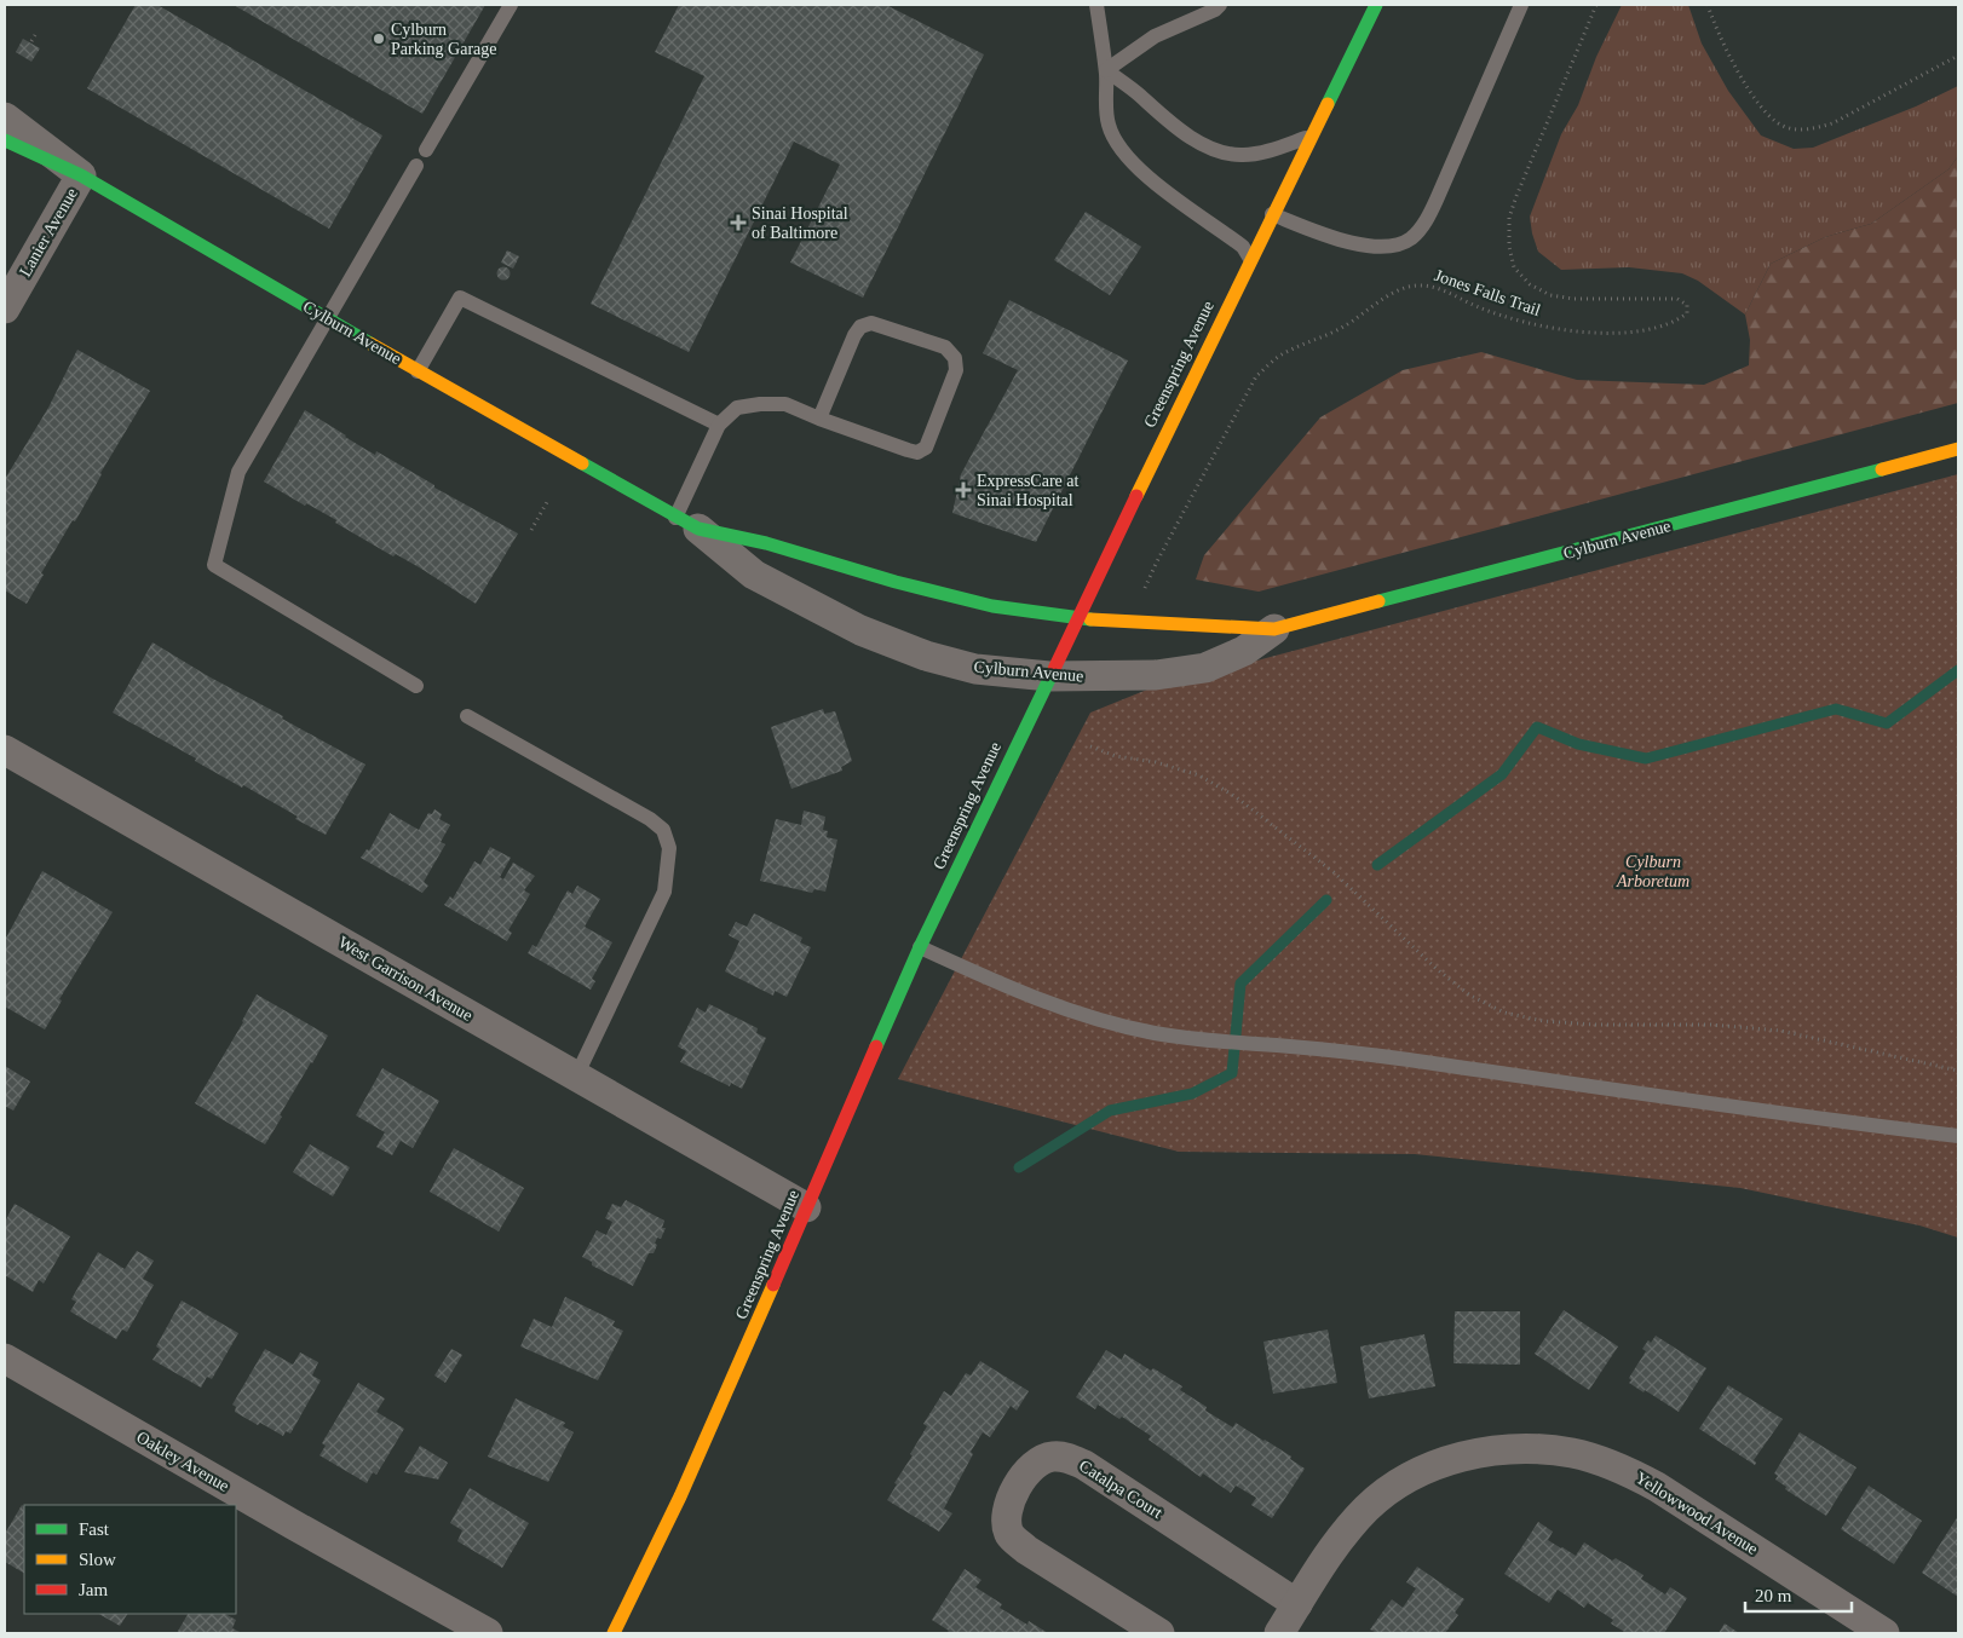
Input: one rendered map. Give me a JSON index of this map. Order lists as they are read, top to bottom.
{
  "streets": {
    "street": [
      "Lanier Avenue",
      "Cylburn Avenue",
      "Greenspring Avenue",
      "West Garrison Avenue",
      "Oakley Avenue",
      "Catalpa Court",
      "Yellowwood Avenue"
    ],
    "path": ["Jones Falls Trail"]
  },
  "crossings": [
    ["Lanier Avenue", "Cylburn Avenue"],
    ["Cylburn Avenue", "Greenspring Avenue"],
    ["Greenspring Avenue", "West Garrison Avenue"],
    ["Catalpa Court", "Yellowwood Avenue"]
  ],
  "parks": ["Cylburn Arboretum"],
  "places": {
    "other": ["Cylburn Parking Garage"],
    "health": ["Sinai Hospital of Baltimore", "ExpressCare at Sinai Hospital"]
  },
  "legend": ["Fast", "Slow", "Jam"],
  "scale_bar": "20 m"
}
